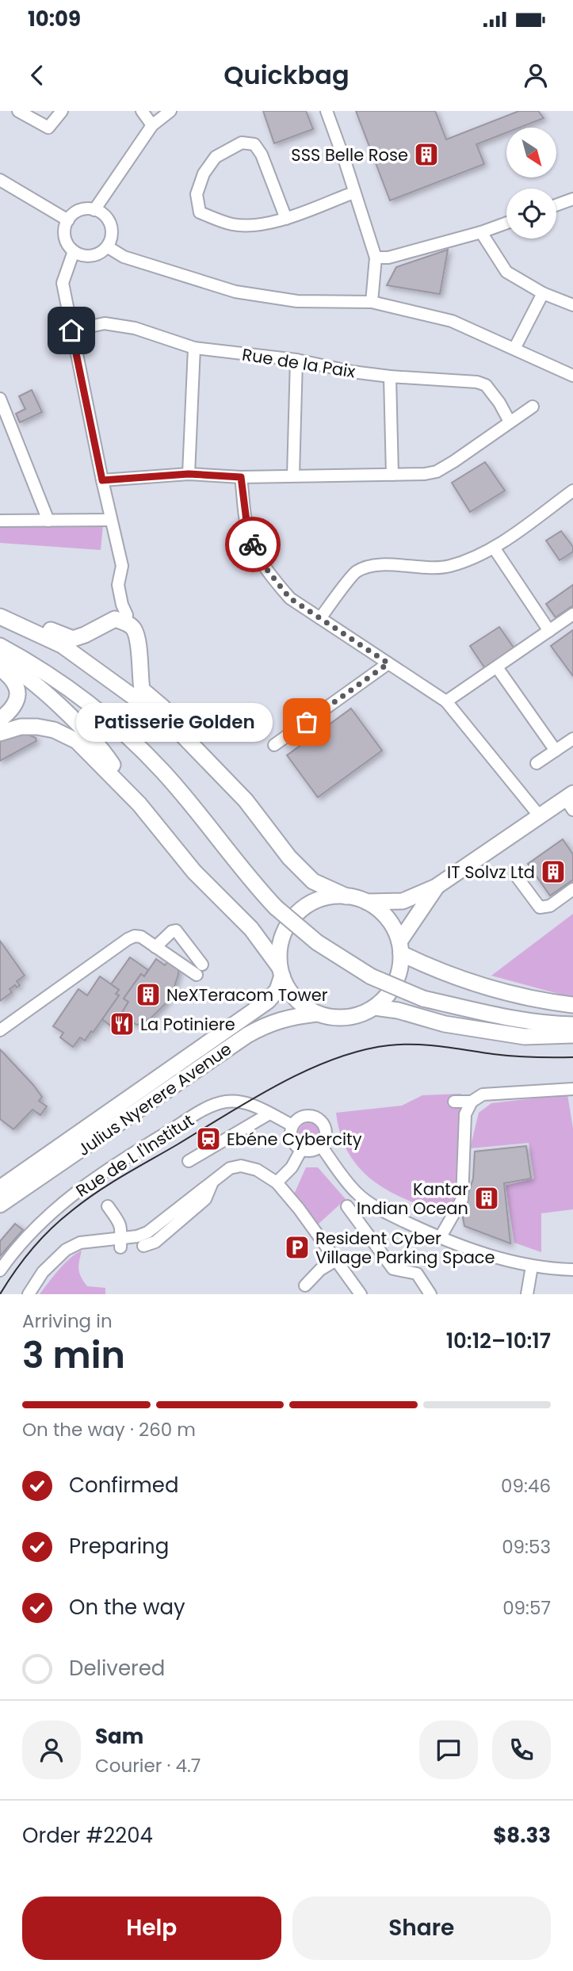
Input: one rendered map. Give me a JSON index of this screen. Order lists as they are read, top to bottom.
{
  "streets": {
    "main road": ["Julius Nyerere Avenue"],
    "street": ["Rue de la Paix", "Rue de L l'Institut"]
  },
  "places": {
    "building": [
      "SSS Belle Rose",
      "IT Solvz Ltd",
      "NeXTeracom Tower",
      "Kantar Indian Ocean"
    ],
    "other": ["Patisserie Golden"],
    "restaurant": ["La Potiniere"],
    "station": ["Ebéne Cybercity"],
    "parking": ["Resident Cyber Village Parking Space"]
  },
  "north": "bottom right",
  "page": {
    "status": "10:09",
    "header": "Quickbag",
    "bubble": "Patisserie Golden",
    "heading": ["3 min", "Arriving in", "10:12–10:17"],
    "panel": [
      "Sam",
      "Courier · 4.7",
      "Order #2204",
      "$8.33"
    ],
    "bar": "On the way · 260 m",
    "list": [
      ["Confirmed", "09:46"],
      ["Preparing", "09:53"],
      ["On the way", "09:57"],
      "Delivered"
    ],
    "buttons": ["Help", "Share"]
  }
}
